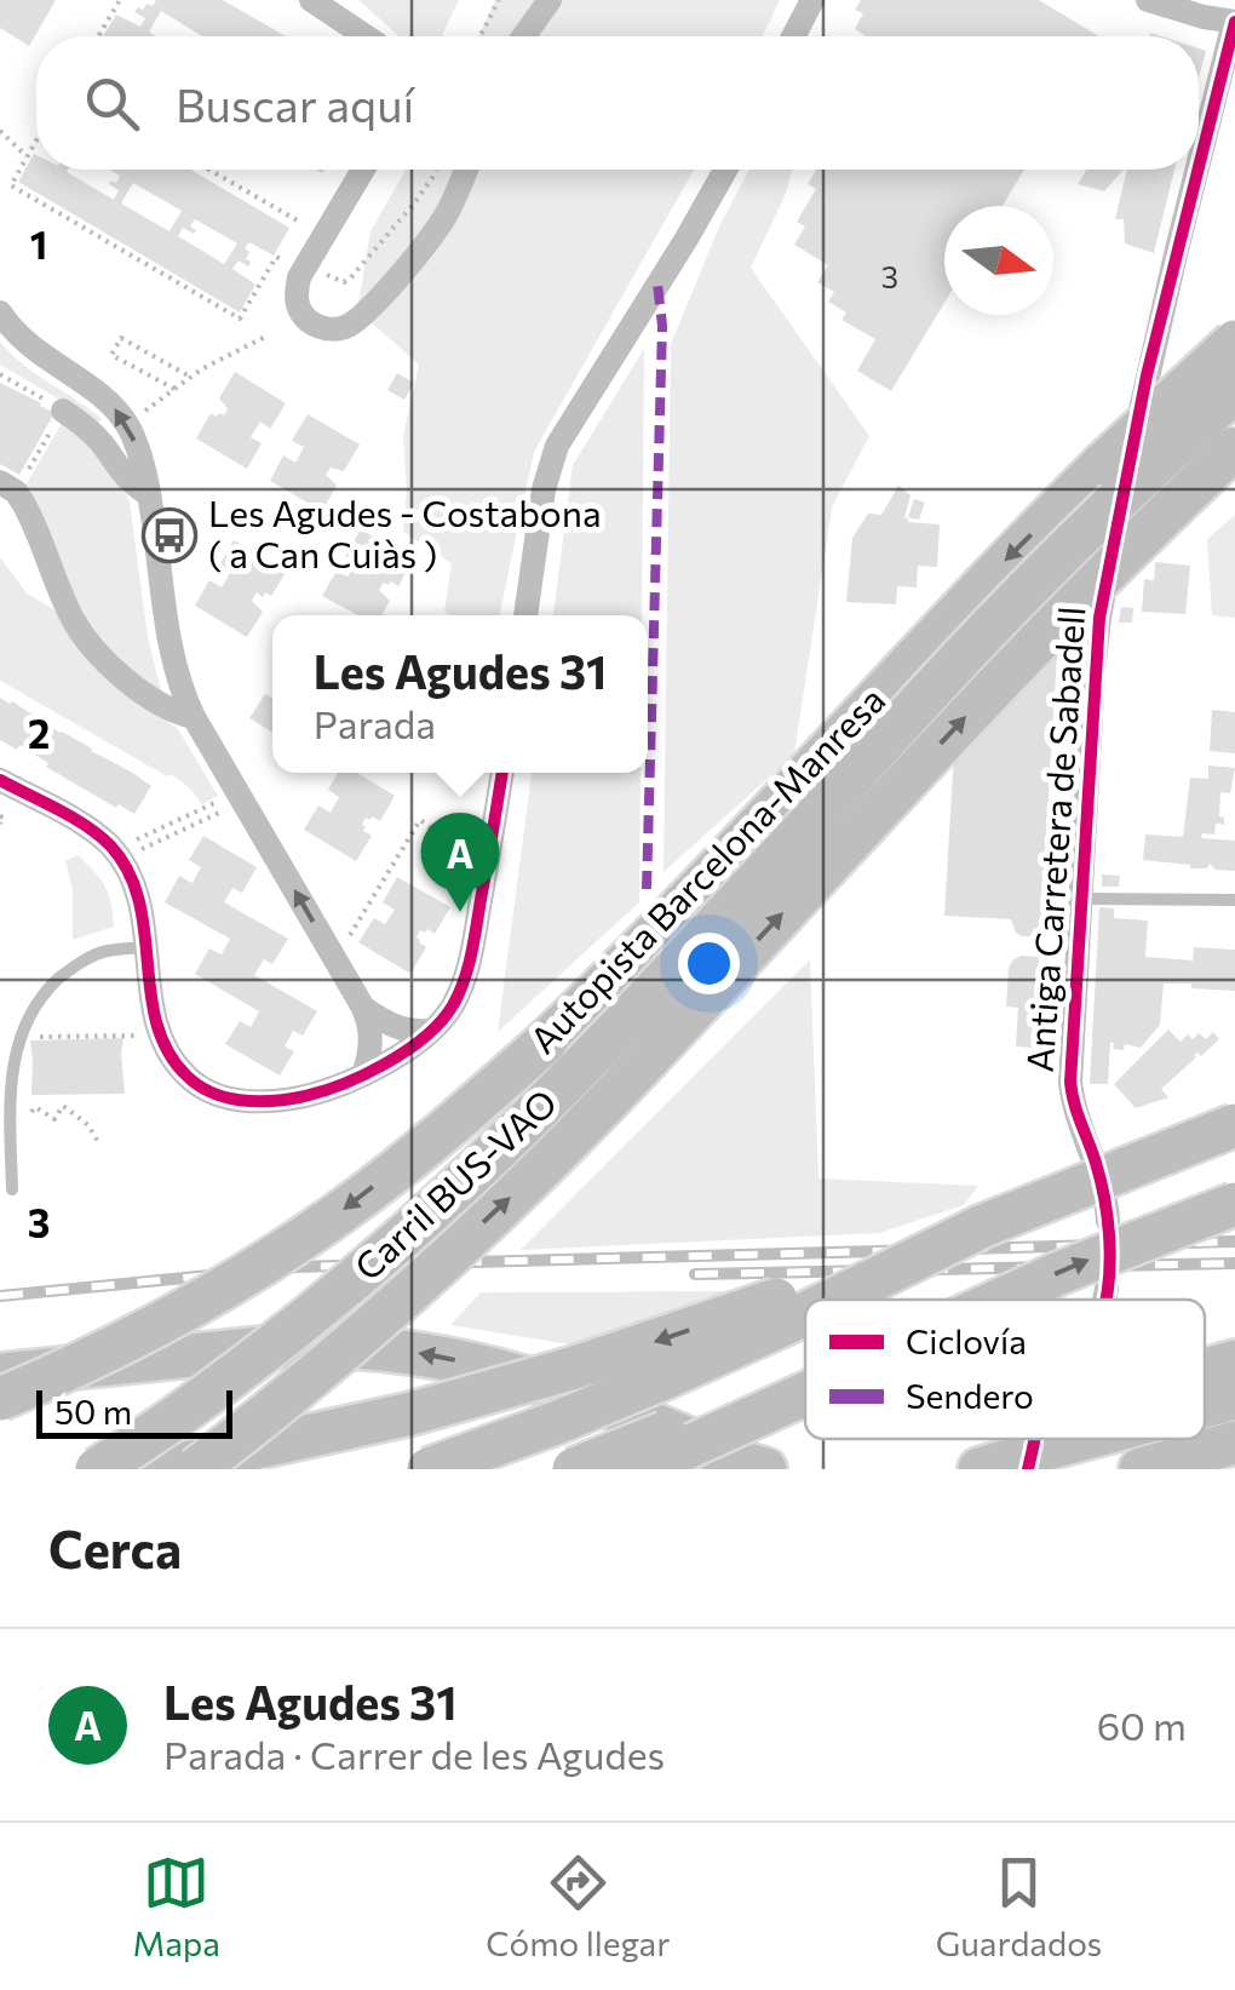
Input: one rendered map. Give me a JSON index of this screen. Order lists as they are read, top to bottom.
{
  "streets": {
    "highway": ["Autopista Barcelona-Manresa", "Carril BUS-VAO"],
    "street": ["Antiga Carretera de Sabadell"]
  },
  "places": {
    "bus stop": ["Les Agudes - Costabona ( a Can Cuiàs )"]
  },
  "house_numbers": ["3"],
  "legend": ["Ciclovía", "Sendero"],
  "scale_bar": "50 m",
  "north": "right",
  "page": {
    "search": "Buscar aquí",
    "popup": ["Les Agudes 31", "Parada"],
    "pins": "A",
    "scale": "50 m",
    "heading": "Cerca",
    "list": [
      {
        "mark": "A",
        "name": "Les Agudes 31",
        "note": "Parada · Carrer de les Agudes",
        "value": "60 m"
      }
    ],
    "nav": ["Mapa", "Cómo llegar", "Guardados"]
  },
  "grid": {
    "rows": ["1", "2", "3"]
  }
}
